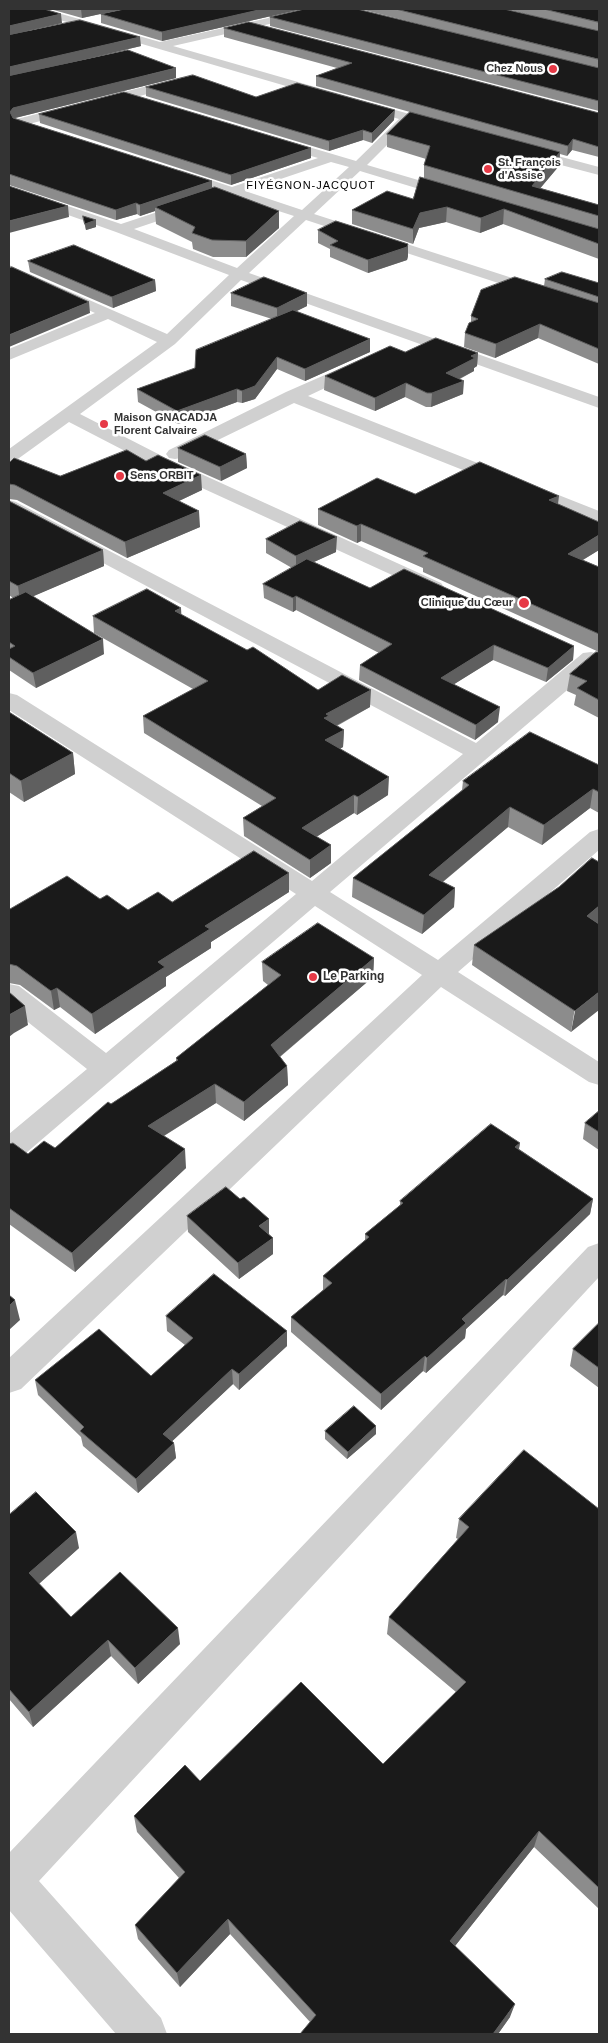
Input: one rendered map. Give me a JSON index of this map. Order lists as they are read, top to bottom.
{
  "districts": ["FIYÉGNON-JACQUOT"],
  "places": [
    "Chez Nous",
    "St. François d'Assise",
    "Maison GNACADJA Florent Calvaire",
    "Sens ORBIT",
    "Clinique du Cœur",
    "Le Parking"
  ]
}
